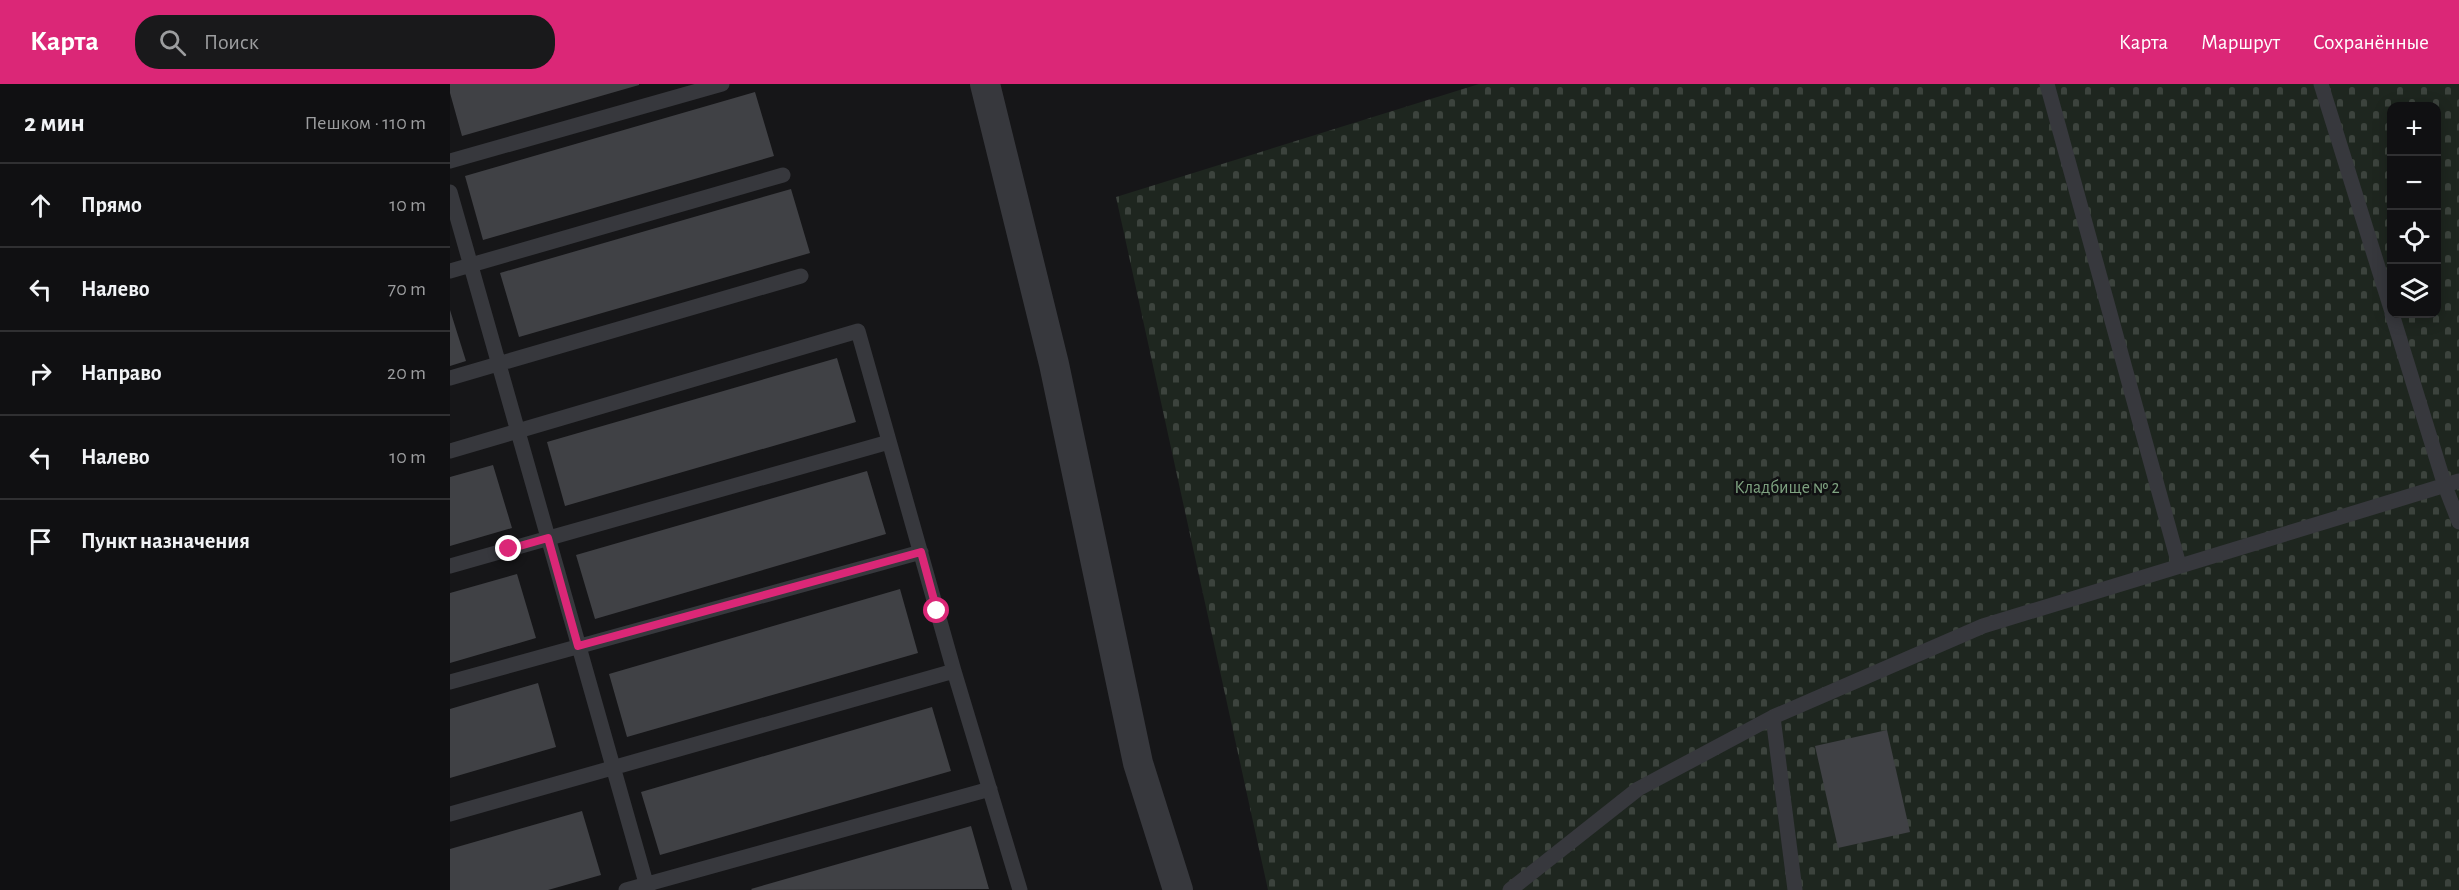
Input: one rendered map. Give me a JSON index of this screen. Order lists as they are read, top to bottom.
{
  "parks": ["Кладбище № 2"],
  "page": {
    "header": "Карта",
    "search": "Поиск",
    "nav": ["Карта", "Маршрут", "Сохранённые"],
    "heading": ["2 мин", "Пешком · 110 m"],
    "map_buttons": ["+", "−"],
    "list": [
      ["Прямо", "10 m"],
      ["Налево", "70 m"],
      ["Направо", "20 m"],
      ["Налево", "10 m"],
      "Пункт назначения"
    ]
  }
}
